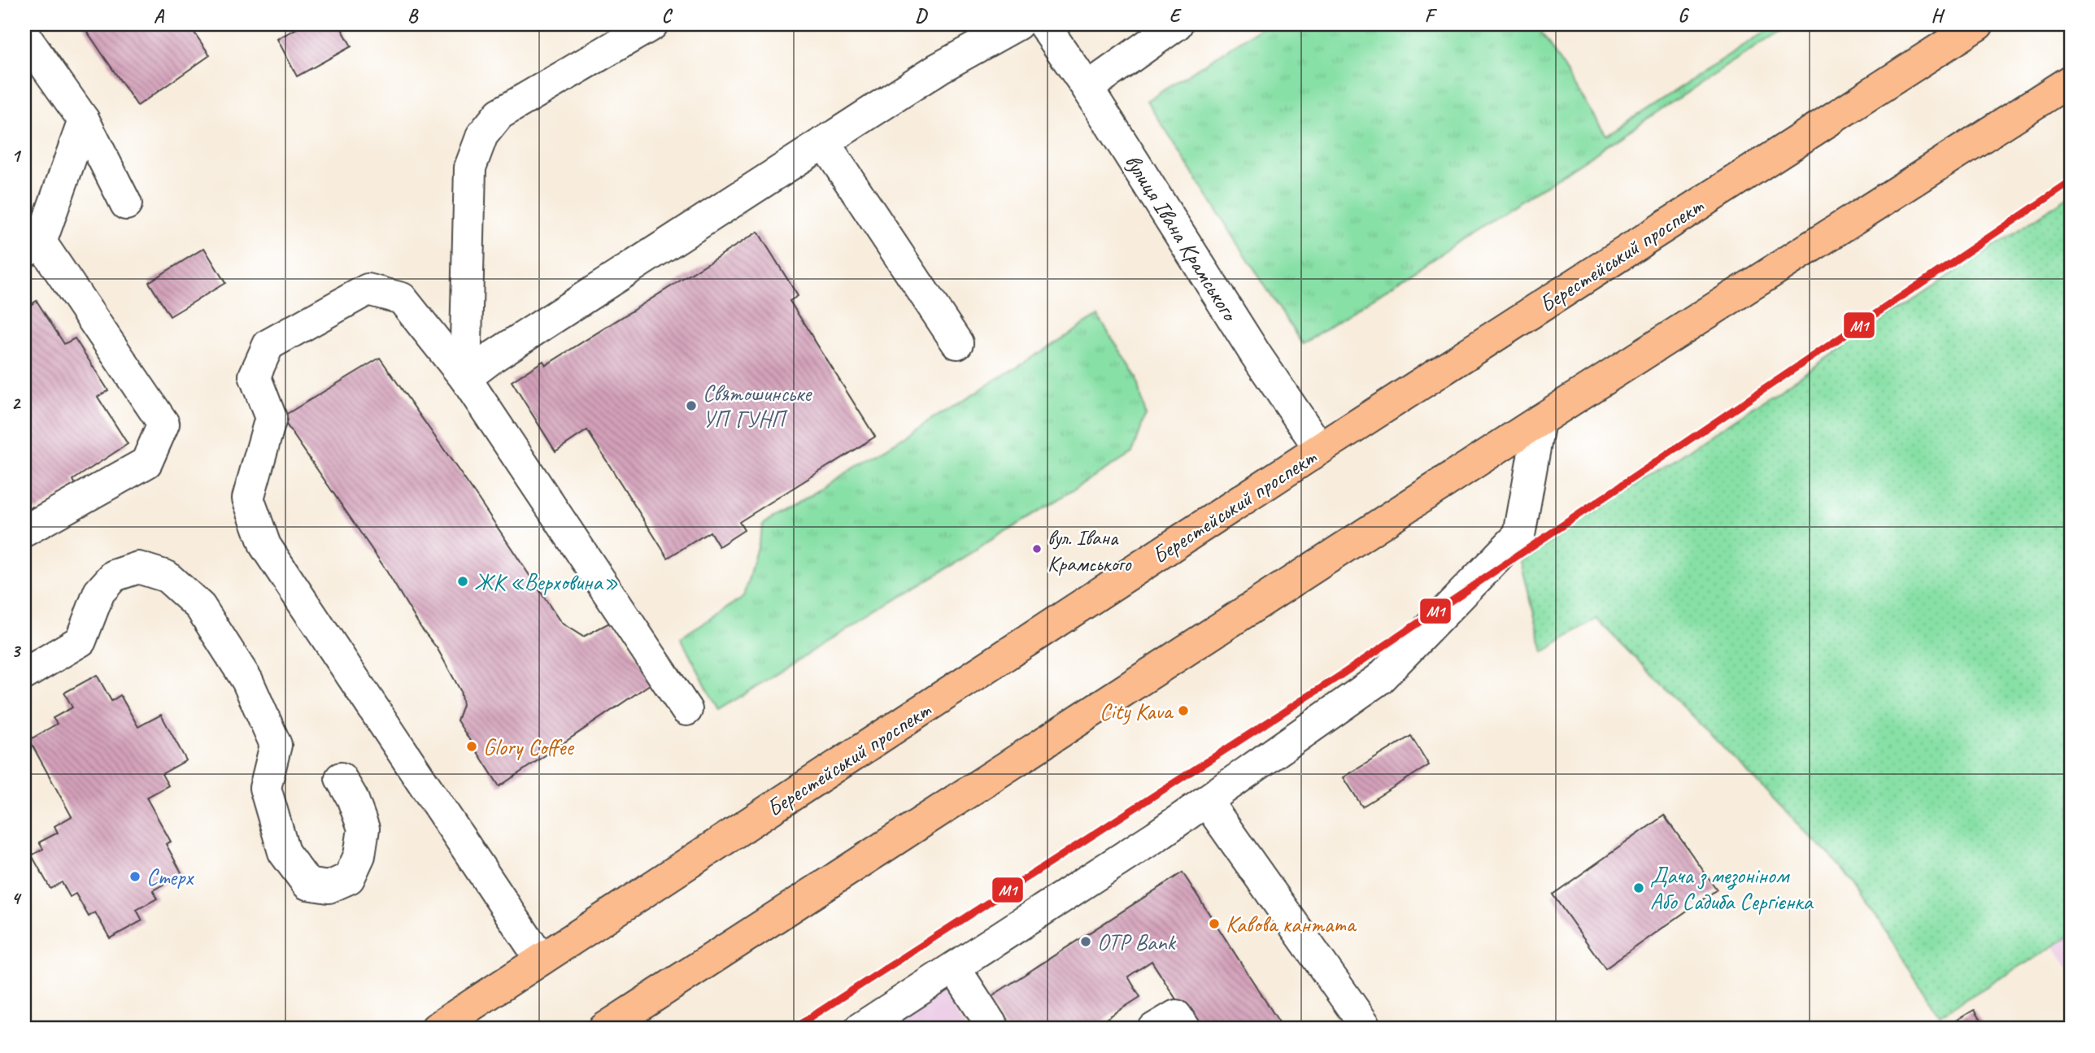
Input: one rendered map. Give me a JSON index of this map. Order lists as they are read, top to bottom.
{
  "streets": {
    "main road": ["Берестейський проспект"],
    "street": ["вулиця Івана Крамського"]
  },
  "crossings": [
    ["вулиця Івана Крамського", "Берестейський проспект"]
  ],
  "places": [
    "Святошинське УП ГУНП",
    "вул. Івана Крамського",
    "ЖК «Верховина»",
    "City Kava",
    "Glory Coffee",
    "Стерх",
    "Дача з мезоніном Або Садиба Сергієнка",
    "Кавова кантата",
    "OTP Bank"
  ],
  "lines": ["transit line M1"],
  "grid": {
    "columns": [
      "A",
      "B",
      "C",
      "D",
      "E",
      "F",
      "G",
      "H"
    ],
    "rows": [
      "1",
      "2",
      "3",
      "4"
    ]
  }
}
